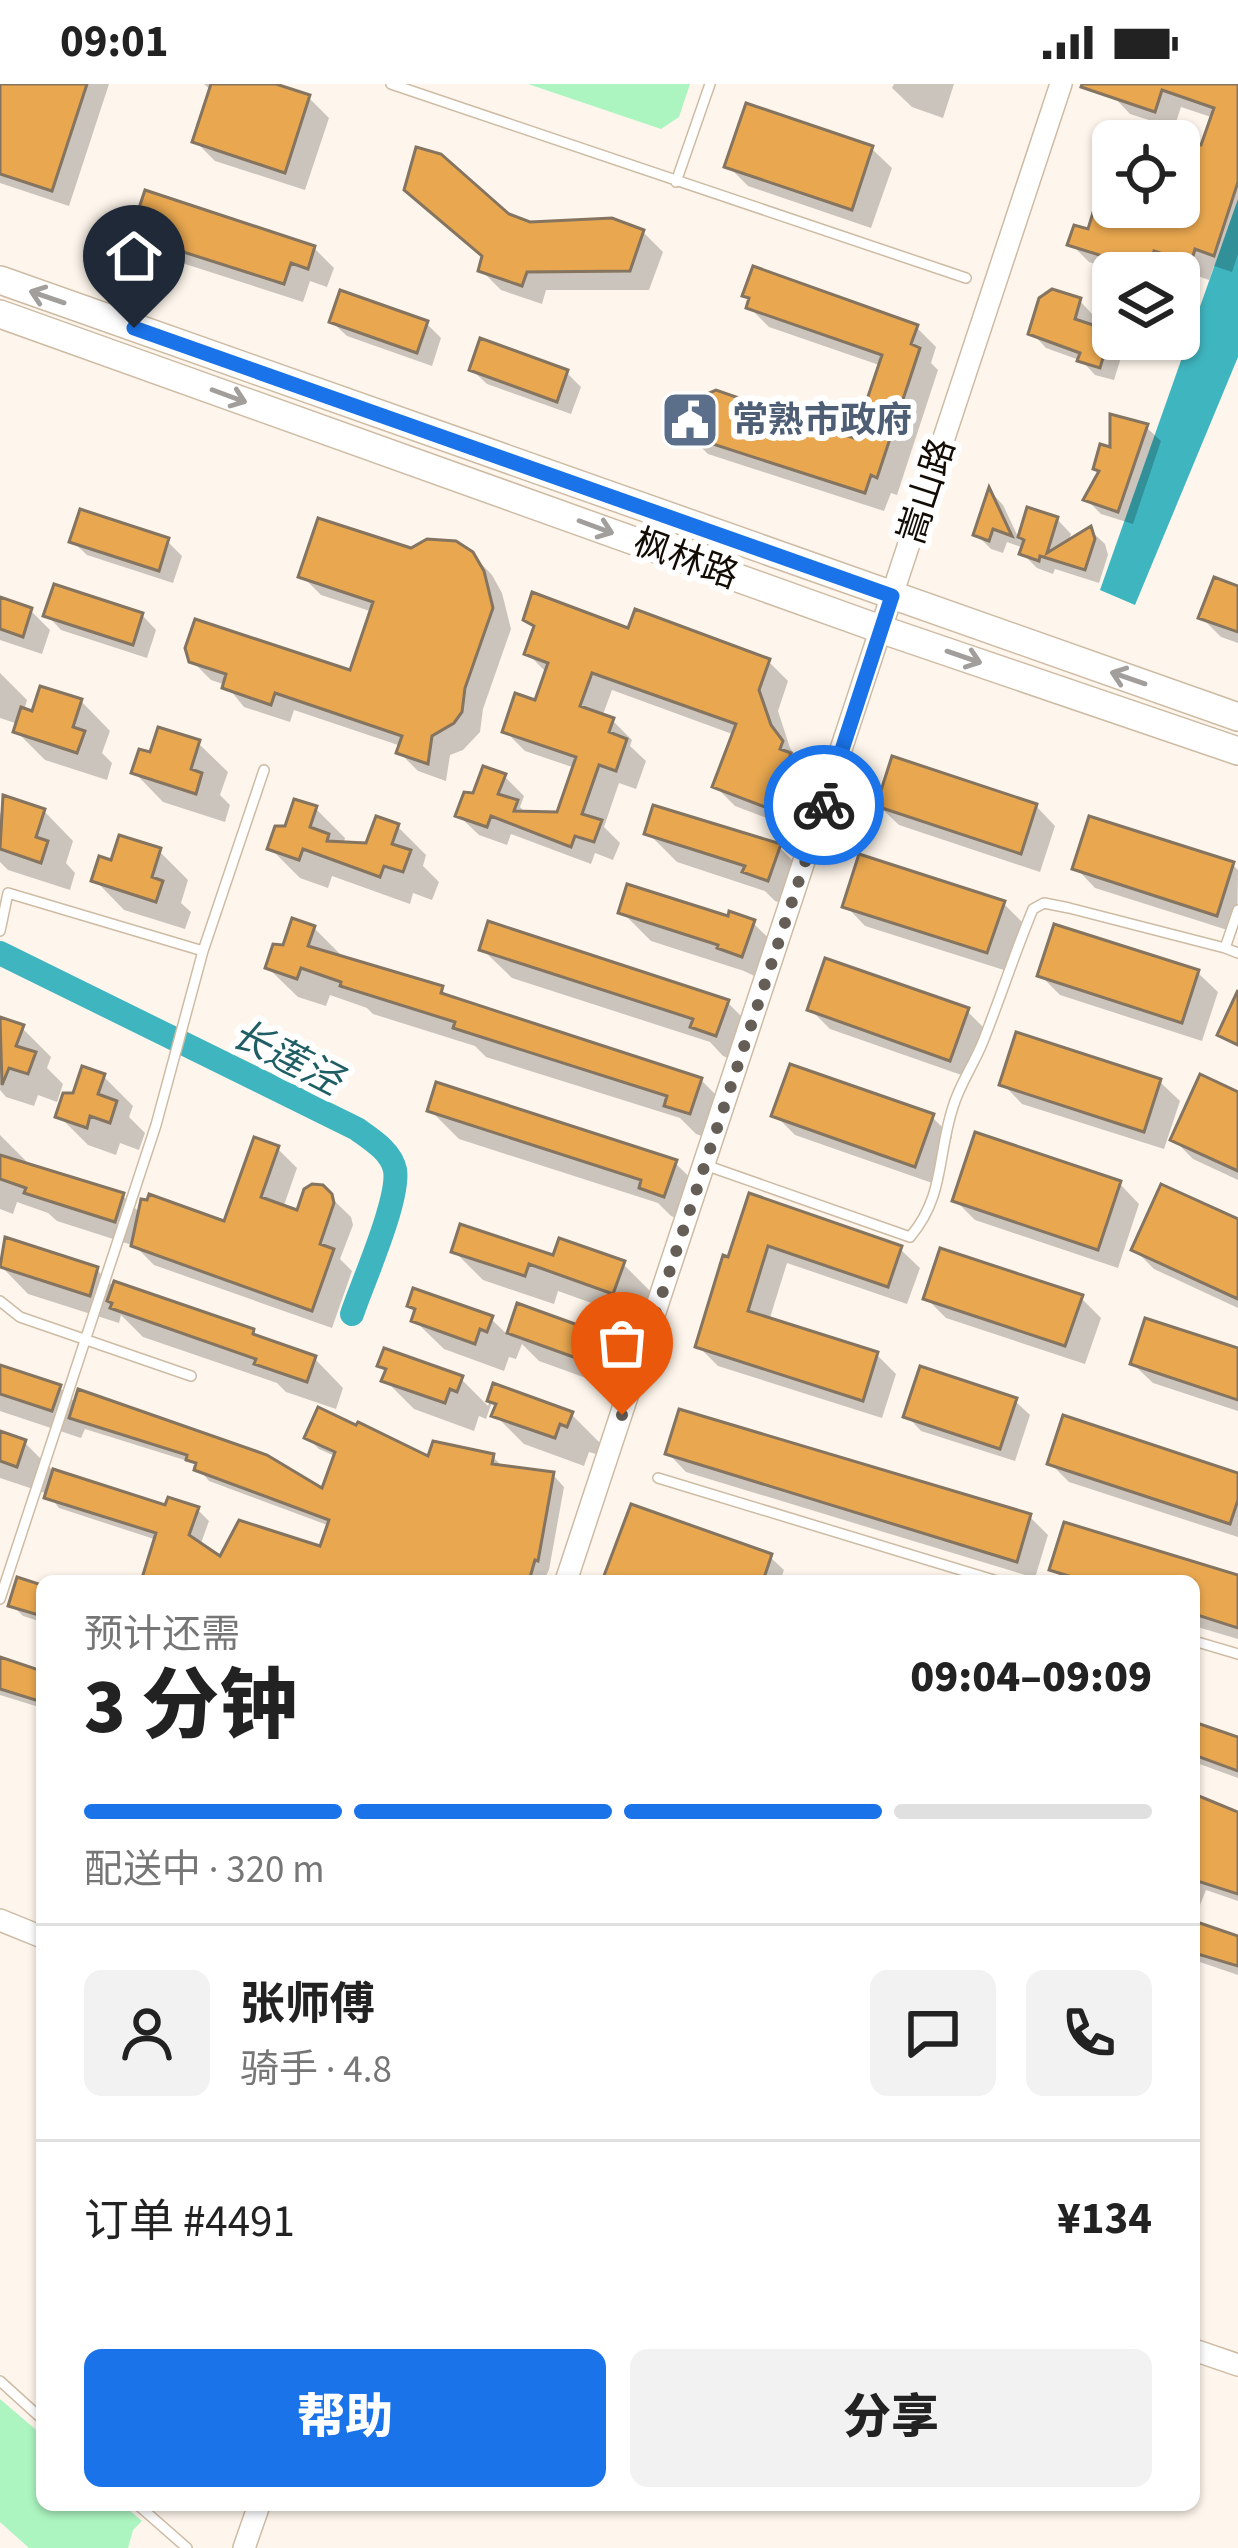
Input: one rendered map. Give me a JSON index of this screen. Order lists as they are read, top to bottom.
{
  "streets": {
    "main road": ["枫林路"],
    "street": ["嵩山路"]
  },
  "crossings": [
    ["嵩山路", "枫林路"]
  ],
  "water": ["长莲泾"],
  "places": {
    "public building": ["常熟市政府"]
  },
  "page": {
    "status": "09:01",
    "heading": ["3 分钟", "预计还需", "09:04–09:09"],
    "panel": [
      "张师傅",
      "骑手 · 4.8",
      "订单 #4491",
      "¥134"
    ],
    "bar": "配送中 · 320 m",
    "buttons": ["帮助", "分享"]
  }
}
